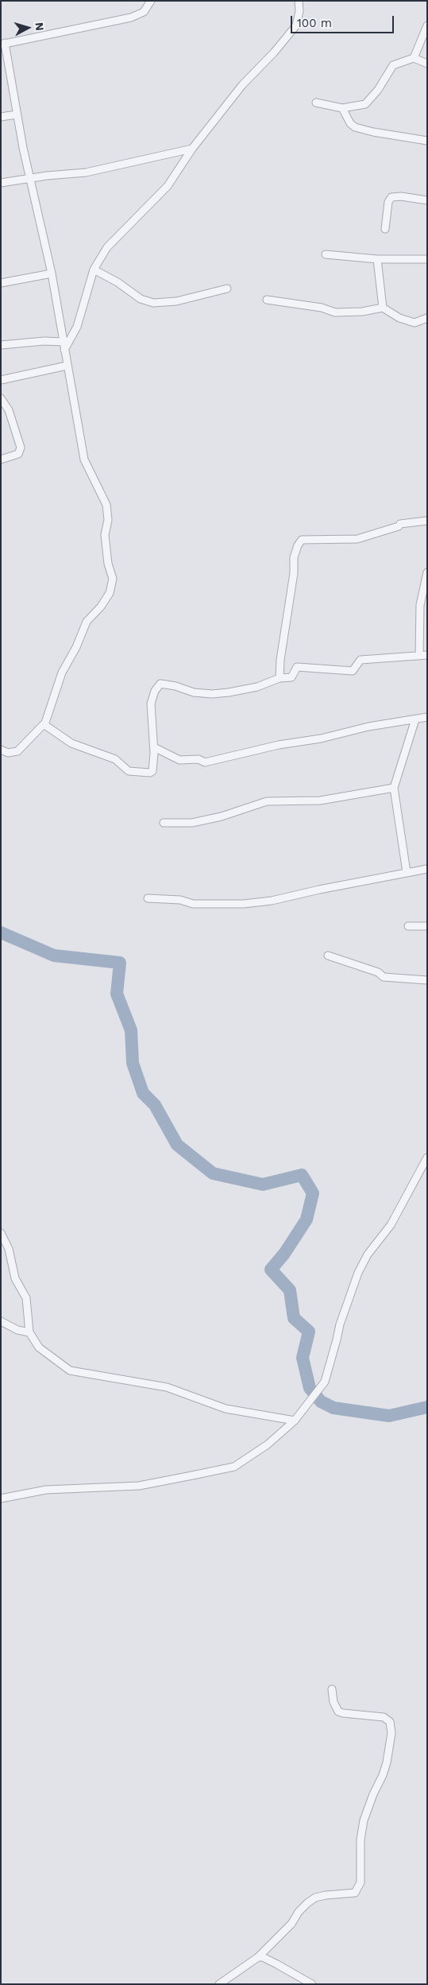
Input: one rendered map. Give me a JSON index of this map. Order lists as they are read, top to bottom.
{
  "scale_bar": "100 m",
  "north": "right"
}
